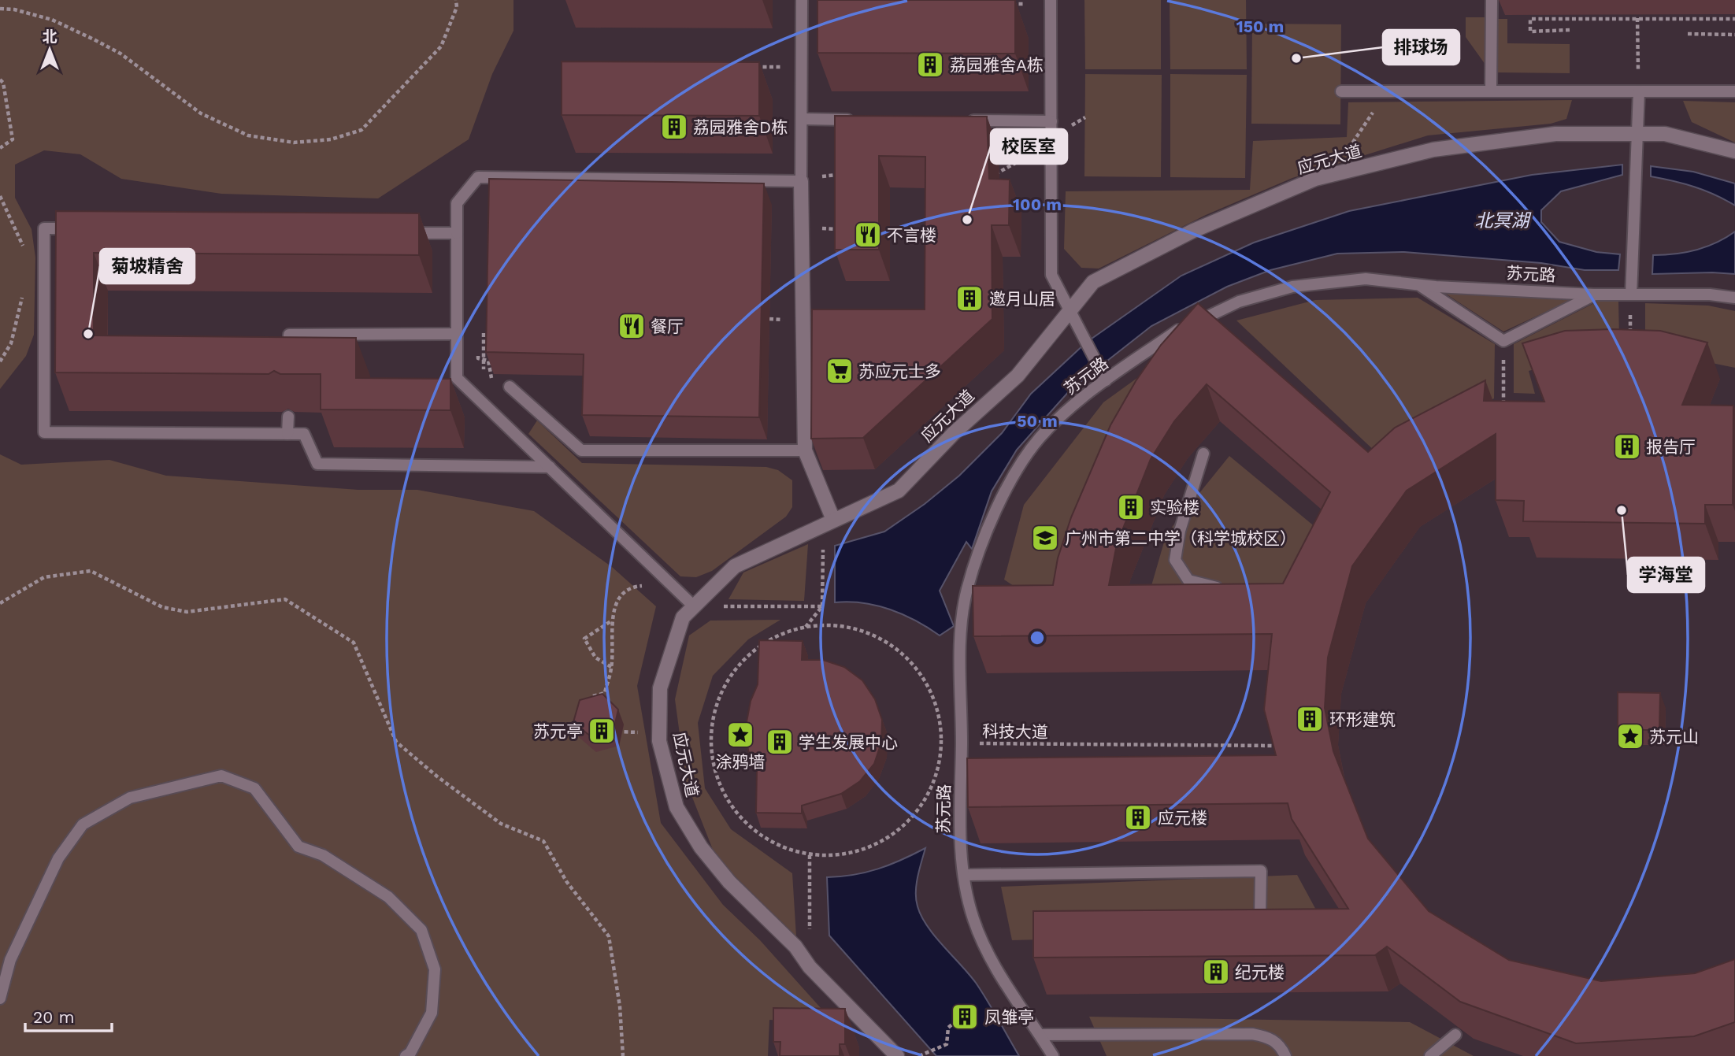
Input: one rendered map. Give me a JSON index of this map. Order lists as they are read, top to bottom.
{
  "streets": {
    "street": ["应元大道"],
    "lane": ["苏元路"],
    "path": ["科技大道"]
  },
  "crossings": [
    ["苏元路", "科技大道"]
  ],
  "water": ["北冥湖"],
  "places": {
    "other": [
      "排球场",
      "校医室",
      "菊坡精舍",
      "学海堂"
    ],
    "building": [
      "荔园雅舍A栋",
      "荔园雅舍D栋",
      "邀月山居",
      "报告厅",
      "实验楼",
      "环形建筑",
      "苏元亭",
      "学生发展中心",
      "应元楼",
      "纪元楼",
      "凤雏亭"
    ],
    "restaurant": ["不言楼", "餐厅"],
    "supermarket": ["苏应元士多"],
    "school or university": ["广州市第二中学（科学城校区）"],
    "place": ["涂鸦墙", "苏元山"]
  },
  "scale_bar": "20 m",
  "north": "top",
  "rings": ["150 m", "100 m", "50 m"]
}
